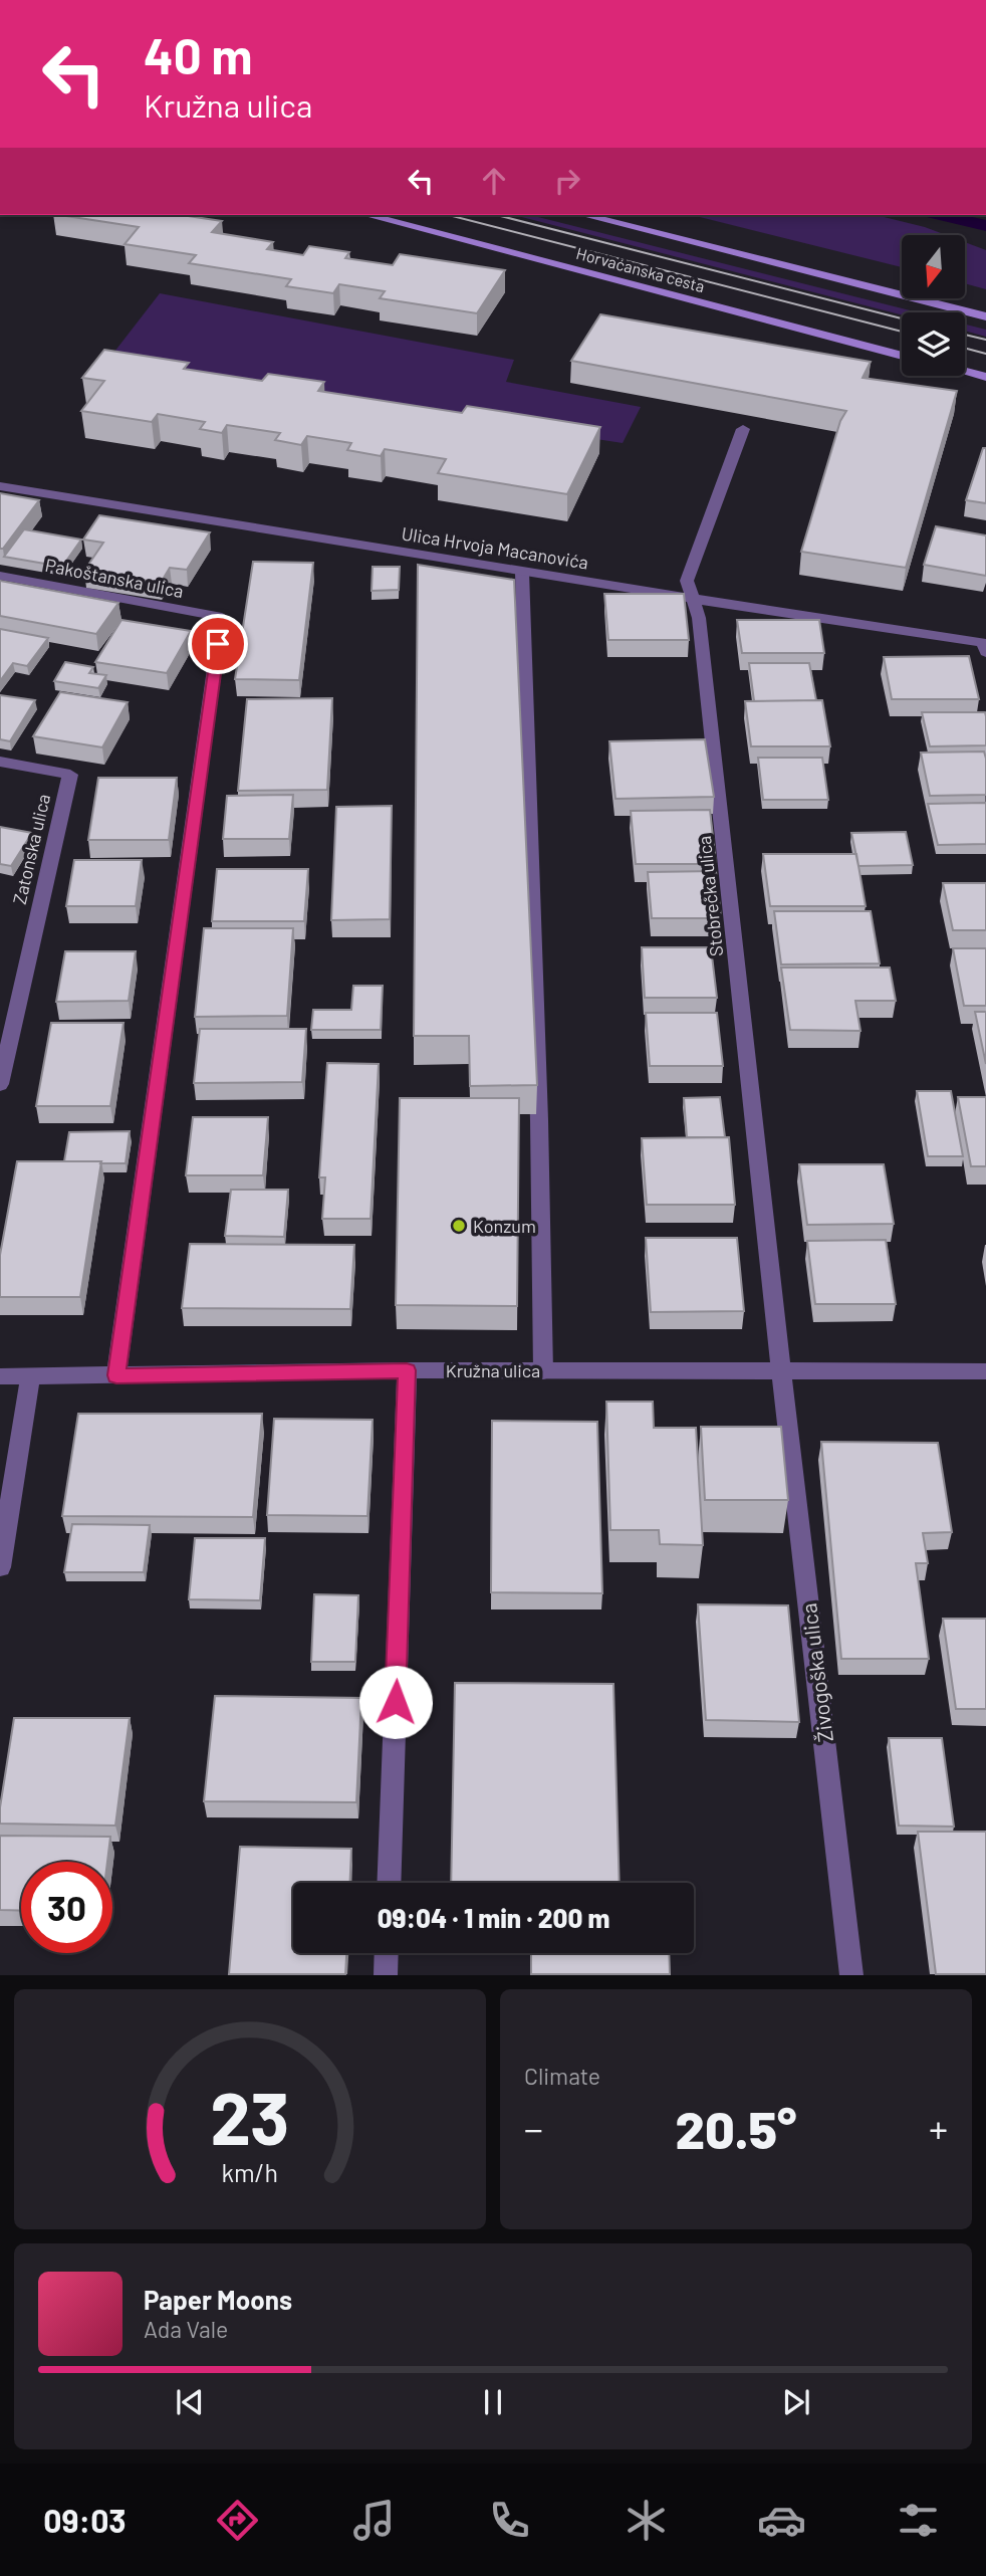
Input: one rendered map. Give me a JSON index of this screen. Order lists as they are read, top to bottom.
{
  "streets": {
    "street": [
      "Horvaćanska cesta",
      "Ulica Hrvoja Macanovića",
      "Pakoštanska ulica",
      "Zatonska ulica",
      "Stobrečka ulica",
      "Kružna ulica",
      "Živogoška ulica"
    ]
  },
  "crossings": [
    ["Ulica Hrvoja Macanovića", "Stobrečka ulica"],
    ["Pakoštanska ulica", "Kružna ulica"],
    ["Stobrečka ulica", "Kružna ulica"],
    ["Stobrečka ulica", "Živogoška ulica"],
    ["Kružna ulica", "Živogoška ulica"]
  ],
  "places": ["Konzum"],
  "north": "bottom",
  "page": {
    "turn": ["40 m", "Kružna ulica"],
    "limit": "30",
    "trip": "09:04 · 1 min · 200 m",
    "tile": "Climate",
    "heat": ["−", "20.5°", "+"],
    "song": ["Paper Moons", "Ada Vale"],
    "tabs": "09:03",
    "gauge": ["23", "km/h"]
  }
}
